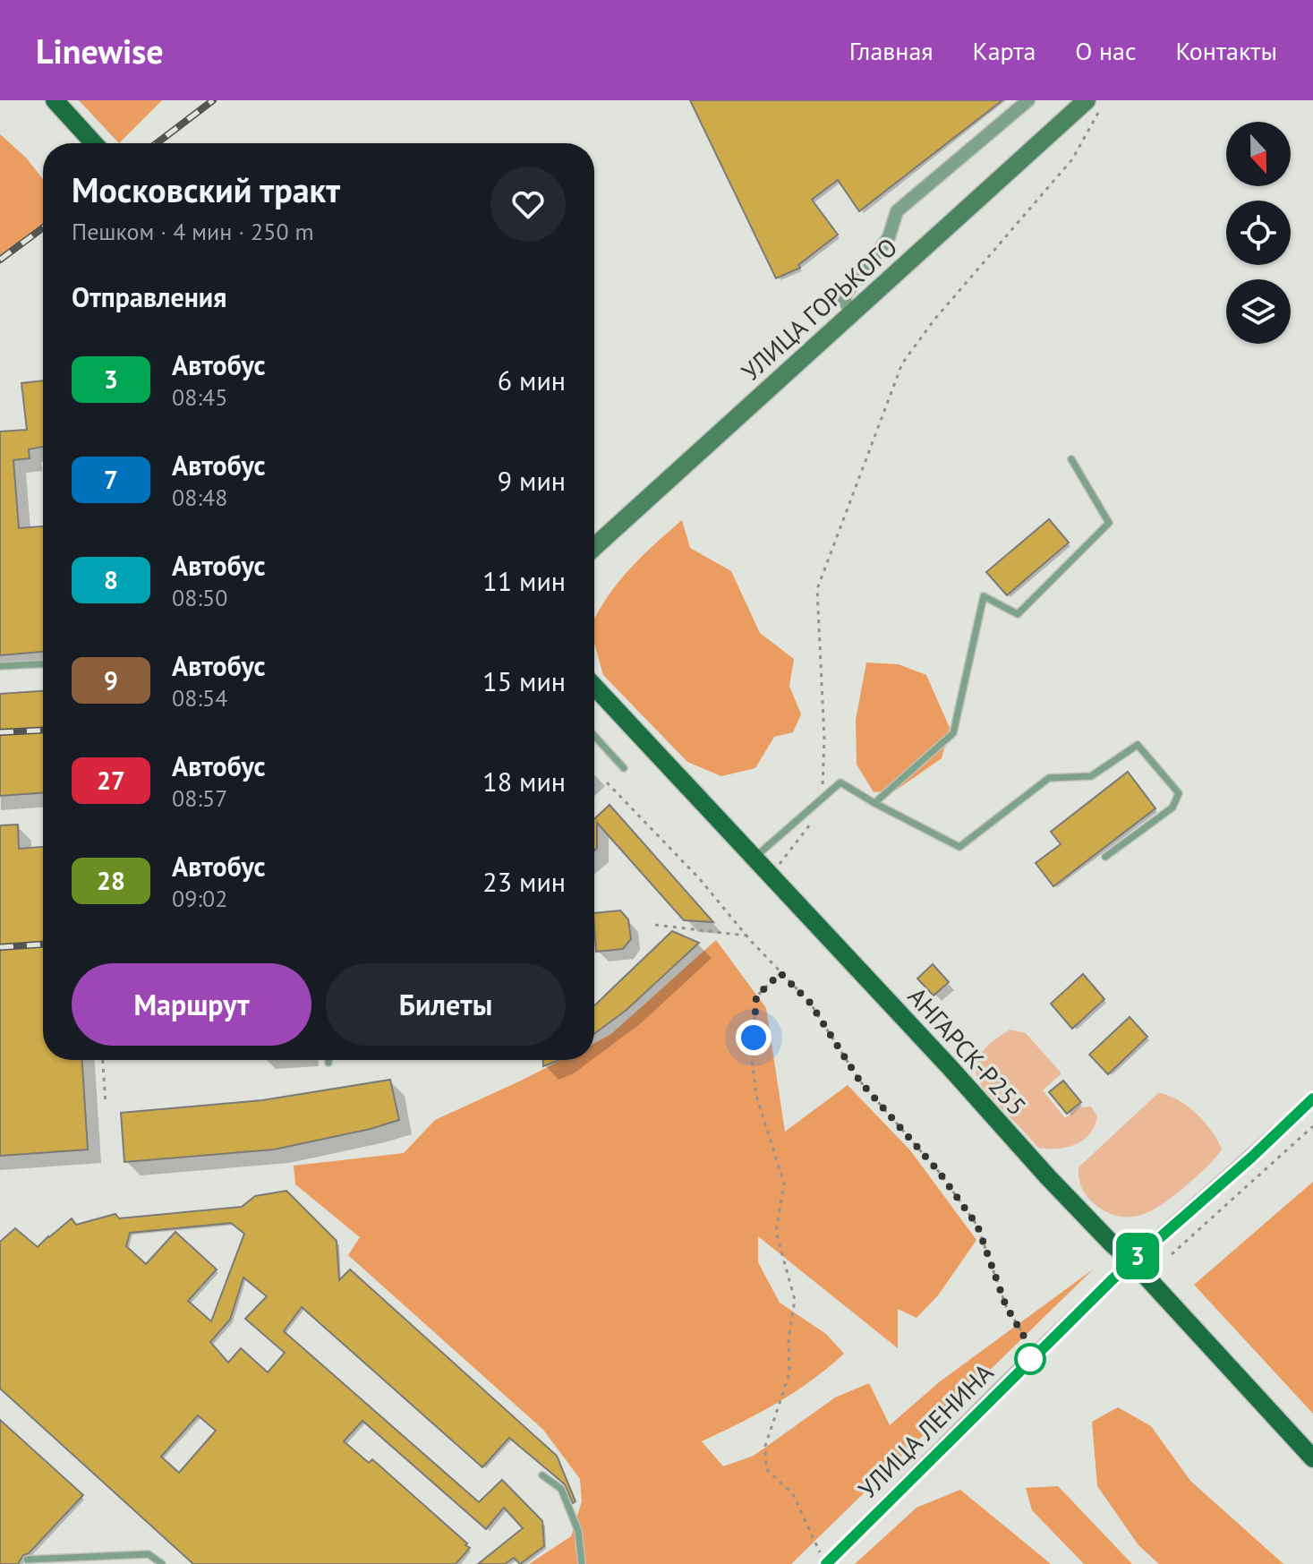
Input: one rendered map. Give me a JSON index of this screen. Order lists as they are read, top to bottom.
{
  "streets": {
    "main road": ["АНГАРСК-Р255"],
    "street": ["УЛИЦА ГОРЬКОГО", "УЛИЦА ЛЕНИНА"]
  },
  "crossings": [
    ["АНГАРСК-Р255", "УЛИЦА ЛЕНИНА"]
  ],
  "lines": ["bus line 3"],
  "north": "bottom",
  "page": {
    "header": "Linewise",
    "nav": [
      "Главная",
      "Карта",
      "О нас",
      "Контакты"
    ],
    "on_map": "3",
    "heading": [
      ["Московский тракт", "Пешком · 4 мин · 250 m"],
      "Отправления"
    ],
    "list": [
      {
        "mark": "3",
        "name": "Автобус",
        "note": "08:45",
        "value": "6 мин"
      },
      {
        "mark": "7",
        "name": "Автобус",
        "note": "08:48",
        "value": "9 мин"
      },
      {
        "mark": "8",
        "name": "Автобус",
        "note": "08:50",
        "value": "11 мин"
      },
      {
        "mark": "9",
        "name": "Автобус",
        "note": "08:54",
        "value": "15 мин"
      },
      {
        "mark": "27",
        "name": "Автобус",
        "note": "08:57",
        "value": "18 мин"
      },
      {
        "mark": "28",
        "name": "Автобус",
        "note": "09:02",
        "value": "23 мин"
      }
    ],
    "buttons": ["Маршрут", "Билеты"]
  }
}
